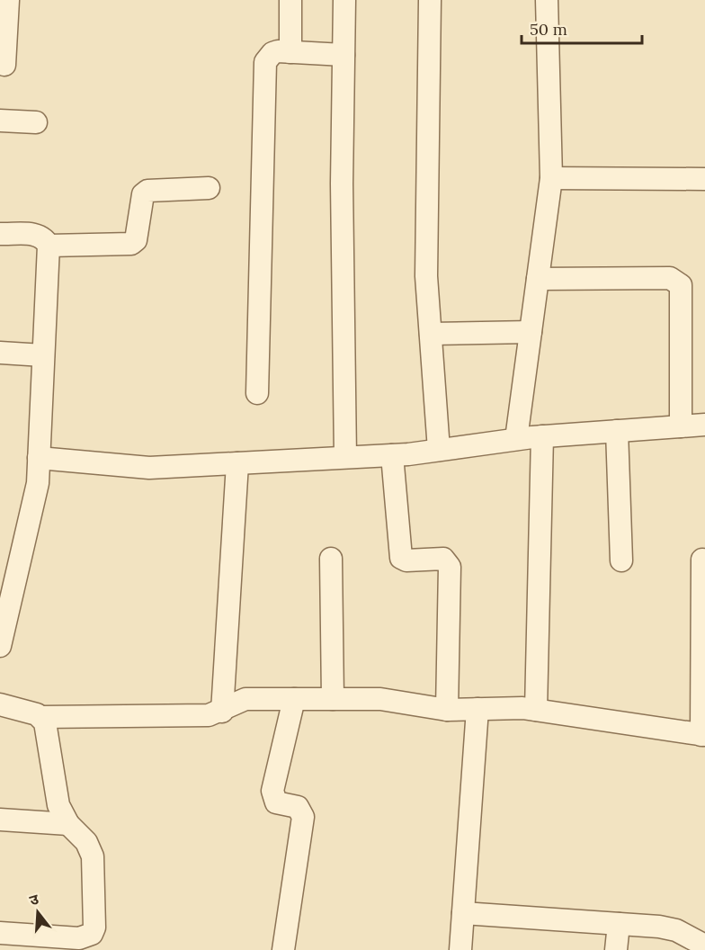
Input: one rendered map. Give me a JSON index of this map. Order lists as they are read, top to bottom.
{
  "scale_bar": "50 m",
  "north": "top"
}
